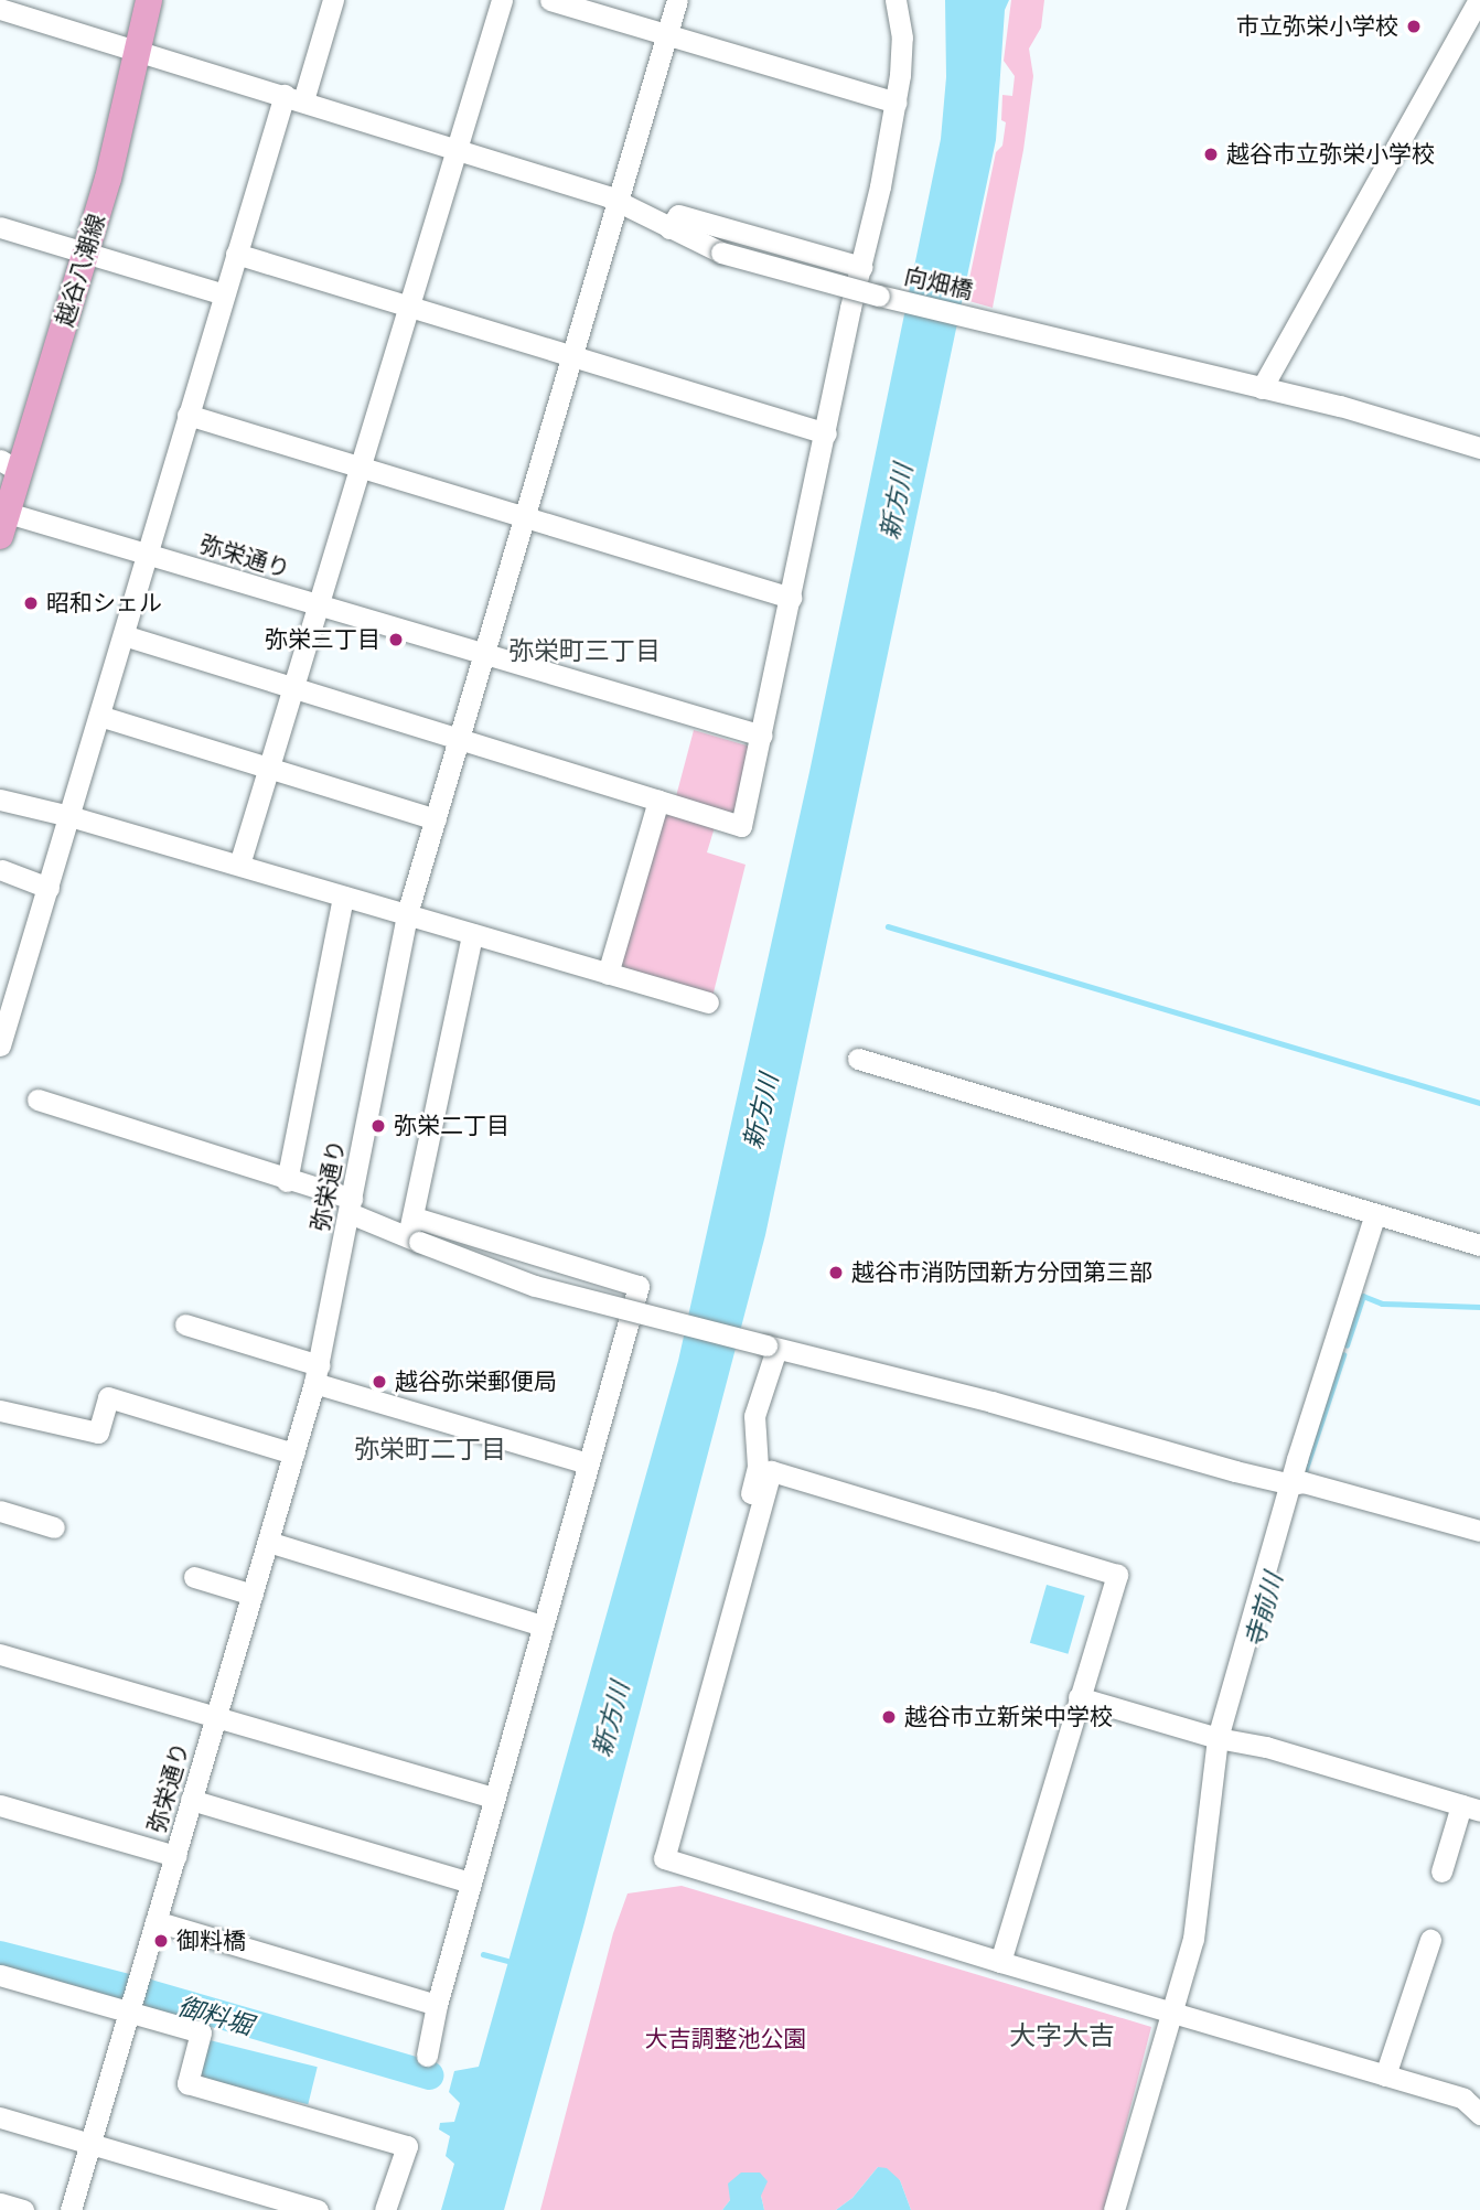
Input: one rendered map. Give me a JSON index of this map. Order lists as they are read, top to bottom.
{
  "streets": {
    "main road": ["越谷八潮線"],
    "street": ["向畑橋", "弥栄通り"]
  },
  "crossings": [
    ["越谷八潮線", "向畑橋"],
    ["越谷八潮線", "弥栄通り"]
  ],
  "districts": ["弥栄町三丁目", "弥栄町二丁目", "大字大吉"],
  "water": ["新方川", "寺前川", "御料堀"],
  "parks": ["大吉調整池公園"],
  "places": [
    "市立弥栄小学校",
    "越谷市立弥栄小学校",
    "昭和シェル",
    "弥栄三丁目",
    "弥栄二丁目",
    "越谷市消防団新方分団第三部",
    "越谷弥栄郵便局",
    "越谷市立新栄中学校",
    "御料橋"
  ]
}
